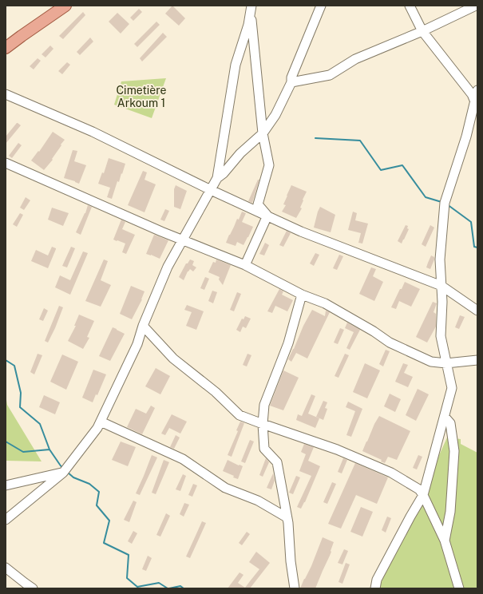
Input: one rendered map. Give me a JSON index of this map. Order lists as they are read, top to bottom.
{
  "parks": ["Cimetière Arkoum 1"]
}
